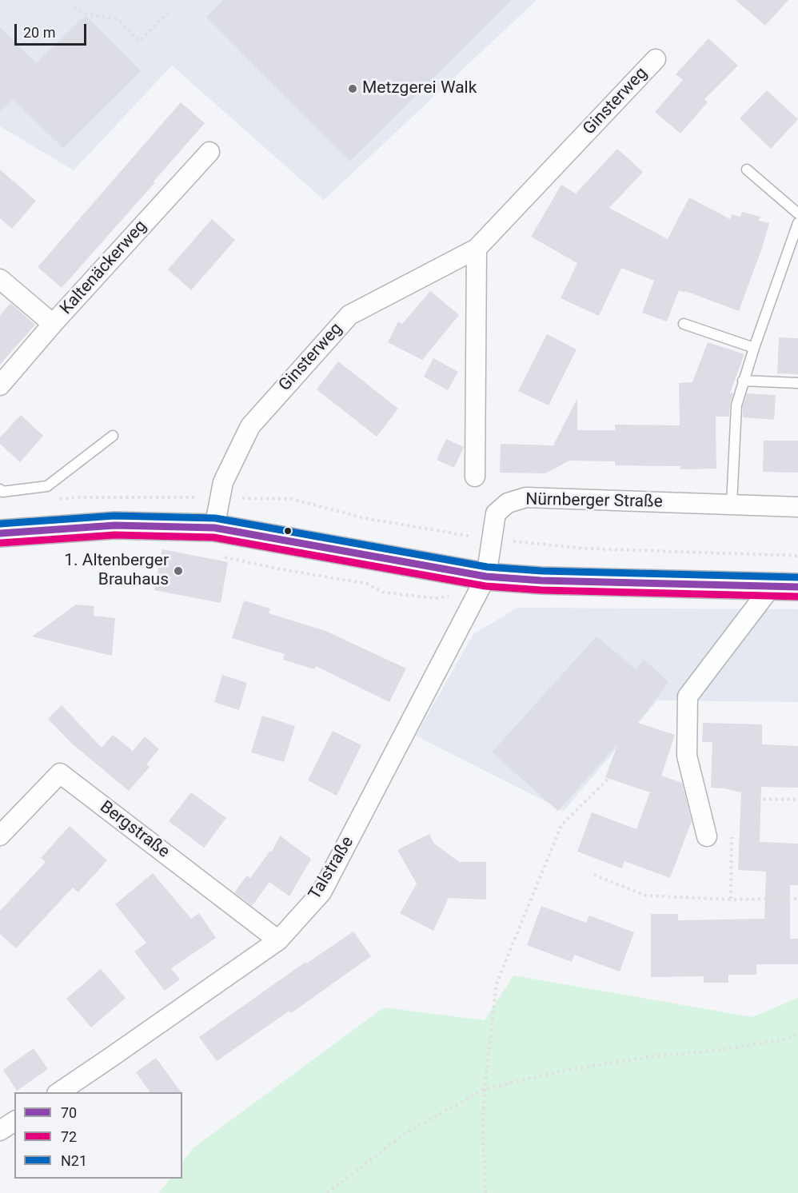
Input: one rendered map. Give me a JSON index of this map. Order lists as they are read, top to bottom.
{
  "streets": {
    "street": [
      "Ginsterweg",
      "Kaltenäckerweg",
      "Nürnberger Straße",
      "Bergstraße",
      "Talstraße"
    ]
  },
  "crossings": [
    ["Nürnberger Straße", "Talstraße"],
    ["Bergstraße", "Talstraße"]
  ],
  "places": ["Metzgerei Walk", "1. Altenberger Brauhaus"],
  "lines": ["transit line N21", "transit line 70", "transit line 72"],
  "legend": ["70", "72", "N21"],
  "scale_bar": "20 m"
}
